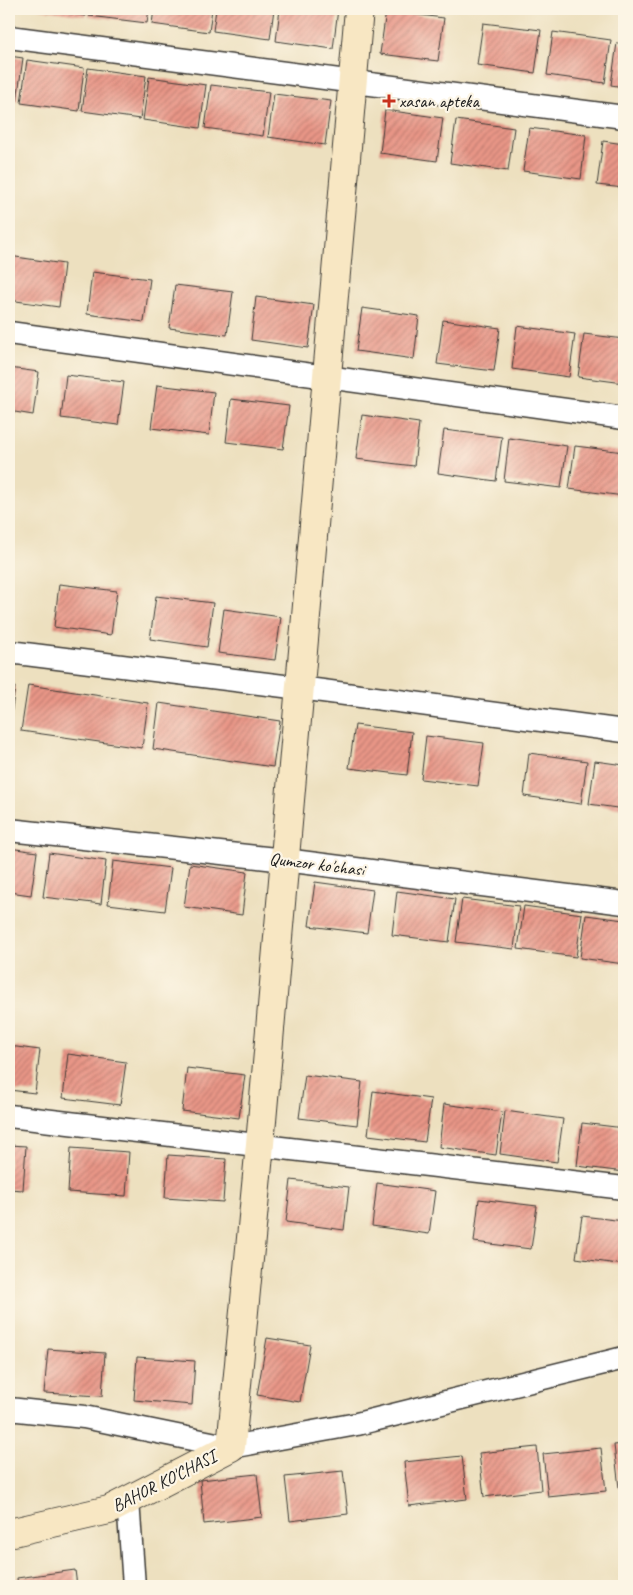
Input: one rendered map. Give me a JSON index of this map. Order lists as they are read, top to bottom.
{
  "streets": {
    "street": ["Qumzor ko'chasi", "BAHOR KO'CHASI"]
  },
  "places": {
    "health": ["xasan apteka"]
  }
}
